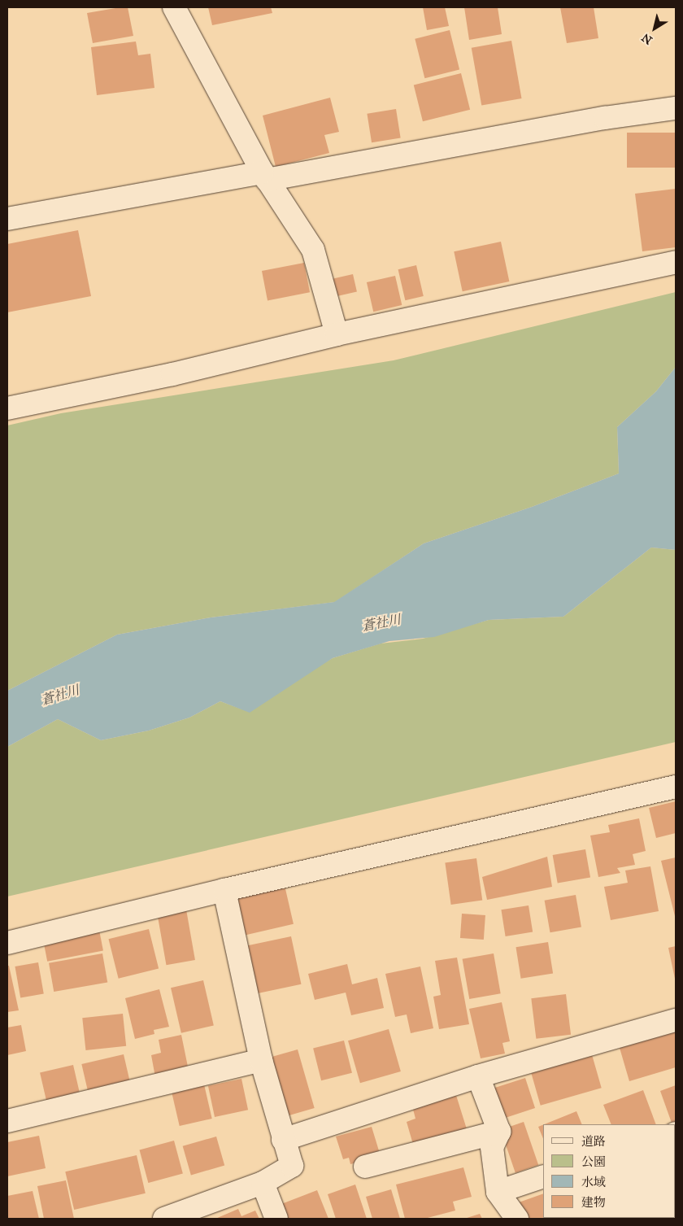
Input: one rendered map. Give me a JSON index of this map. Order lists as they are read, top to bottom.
{
  "water": ["蒼社川"],
  "legend": [
    "道路",
    "公園",
    "水域",
    "建物"
  ],
  "north": "bottom left"
}
